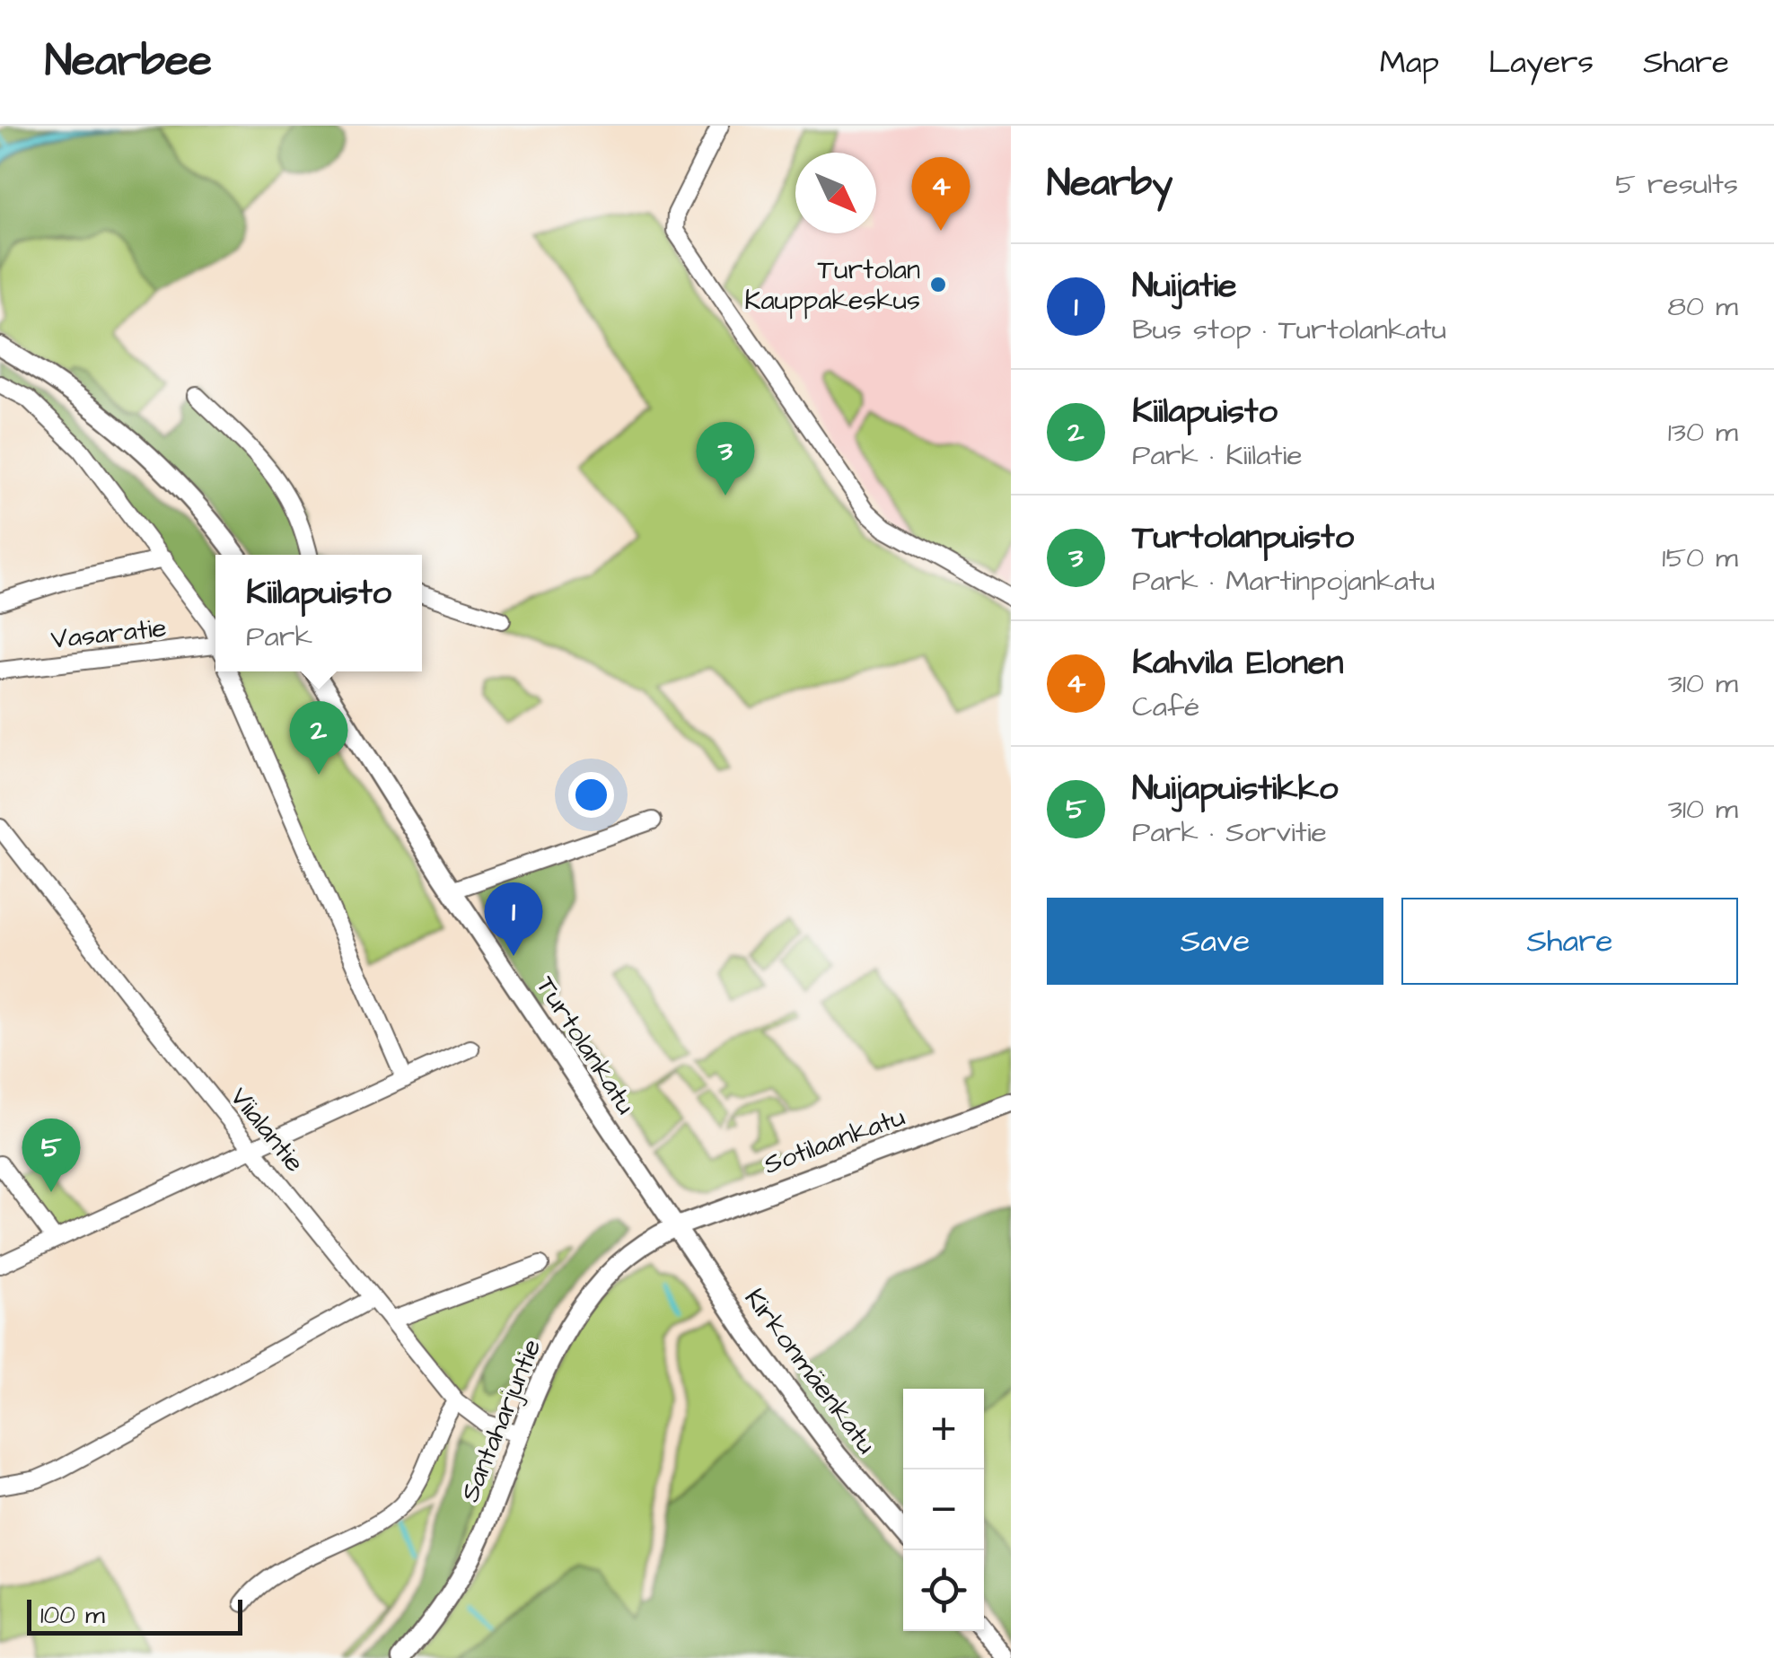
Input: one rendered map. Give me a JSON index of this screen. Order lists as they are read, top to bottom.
{
  "streets": {
    "main road": [
      "Turtolankatu",
      "Sotilaankatu",
      "Kirkonmäenkatu",
      "Santaharjuntie"
    ],
    "street": ["Vasaratie", "Viialantie"]
  },
  "crossings": [
    ["Turtolankatu", "Sotilaankatu"],
    ["Turtolankatu", "Kirkonmäenkatu"],
    ["Turtolankatu", "Santaharjuntie"],
    ["Viialantie", "Santaharjuntie"],
    ["Sotilaankatu", "Kirkonmäenkatu"],
    ["Sotilaankatu", "Santaharjuntie"],
    ["Kirkonmäenkatu", "Santaharjuntie"]
  ],
  "places": ["Turtolan Kauppakeskus"],
  "scale_bar": "100 m",
  "north": "bottom right",
  "page": {
    "header": "Nearbee",
    "nav": ["Map", "Layers", "Share"],
    "heading": ["Nearby", "5 results"],
    "pins": [
      "4",
      "3",
      "2",
      "1",
      "5"
    ],
    "list": [
      {
        "mark": "1",
        "name": "Nuijatie",
        "note": "Bus stop · Turtolankatu",
        "value": "80 m"
      },
      {
        "mark": "2",
        "name": "Kiilapuisto",
        "note": "Park · Kiilatie",
        "value": "130 m"
      },
      {
        "mark": "3",
        "name": "Turtolanpuisto",
        "note": "Park · Martinpojankatu",
        "value": "150 m"
      },
      {
        "mark": "4",
        "name": "Kahvila Elonen",
        "note": "Café",
        "value": "310 m"
      },
      {
        "mark": "5",
        "name": "Nuijapuistikko",
        "note": "Park · Sorvitie",
        "value": "310 m"
      }
    ],
    "popup": ["Kiilapuisto", "Park"],
    "buttons": ["Save", "Share"],
    "map_buttons": ["+", "−"],
    "scale": "100 m"
  }
}
